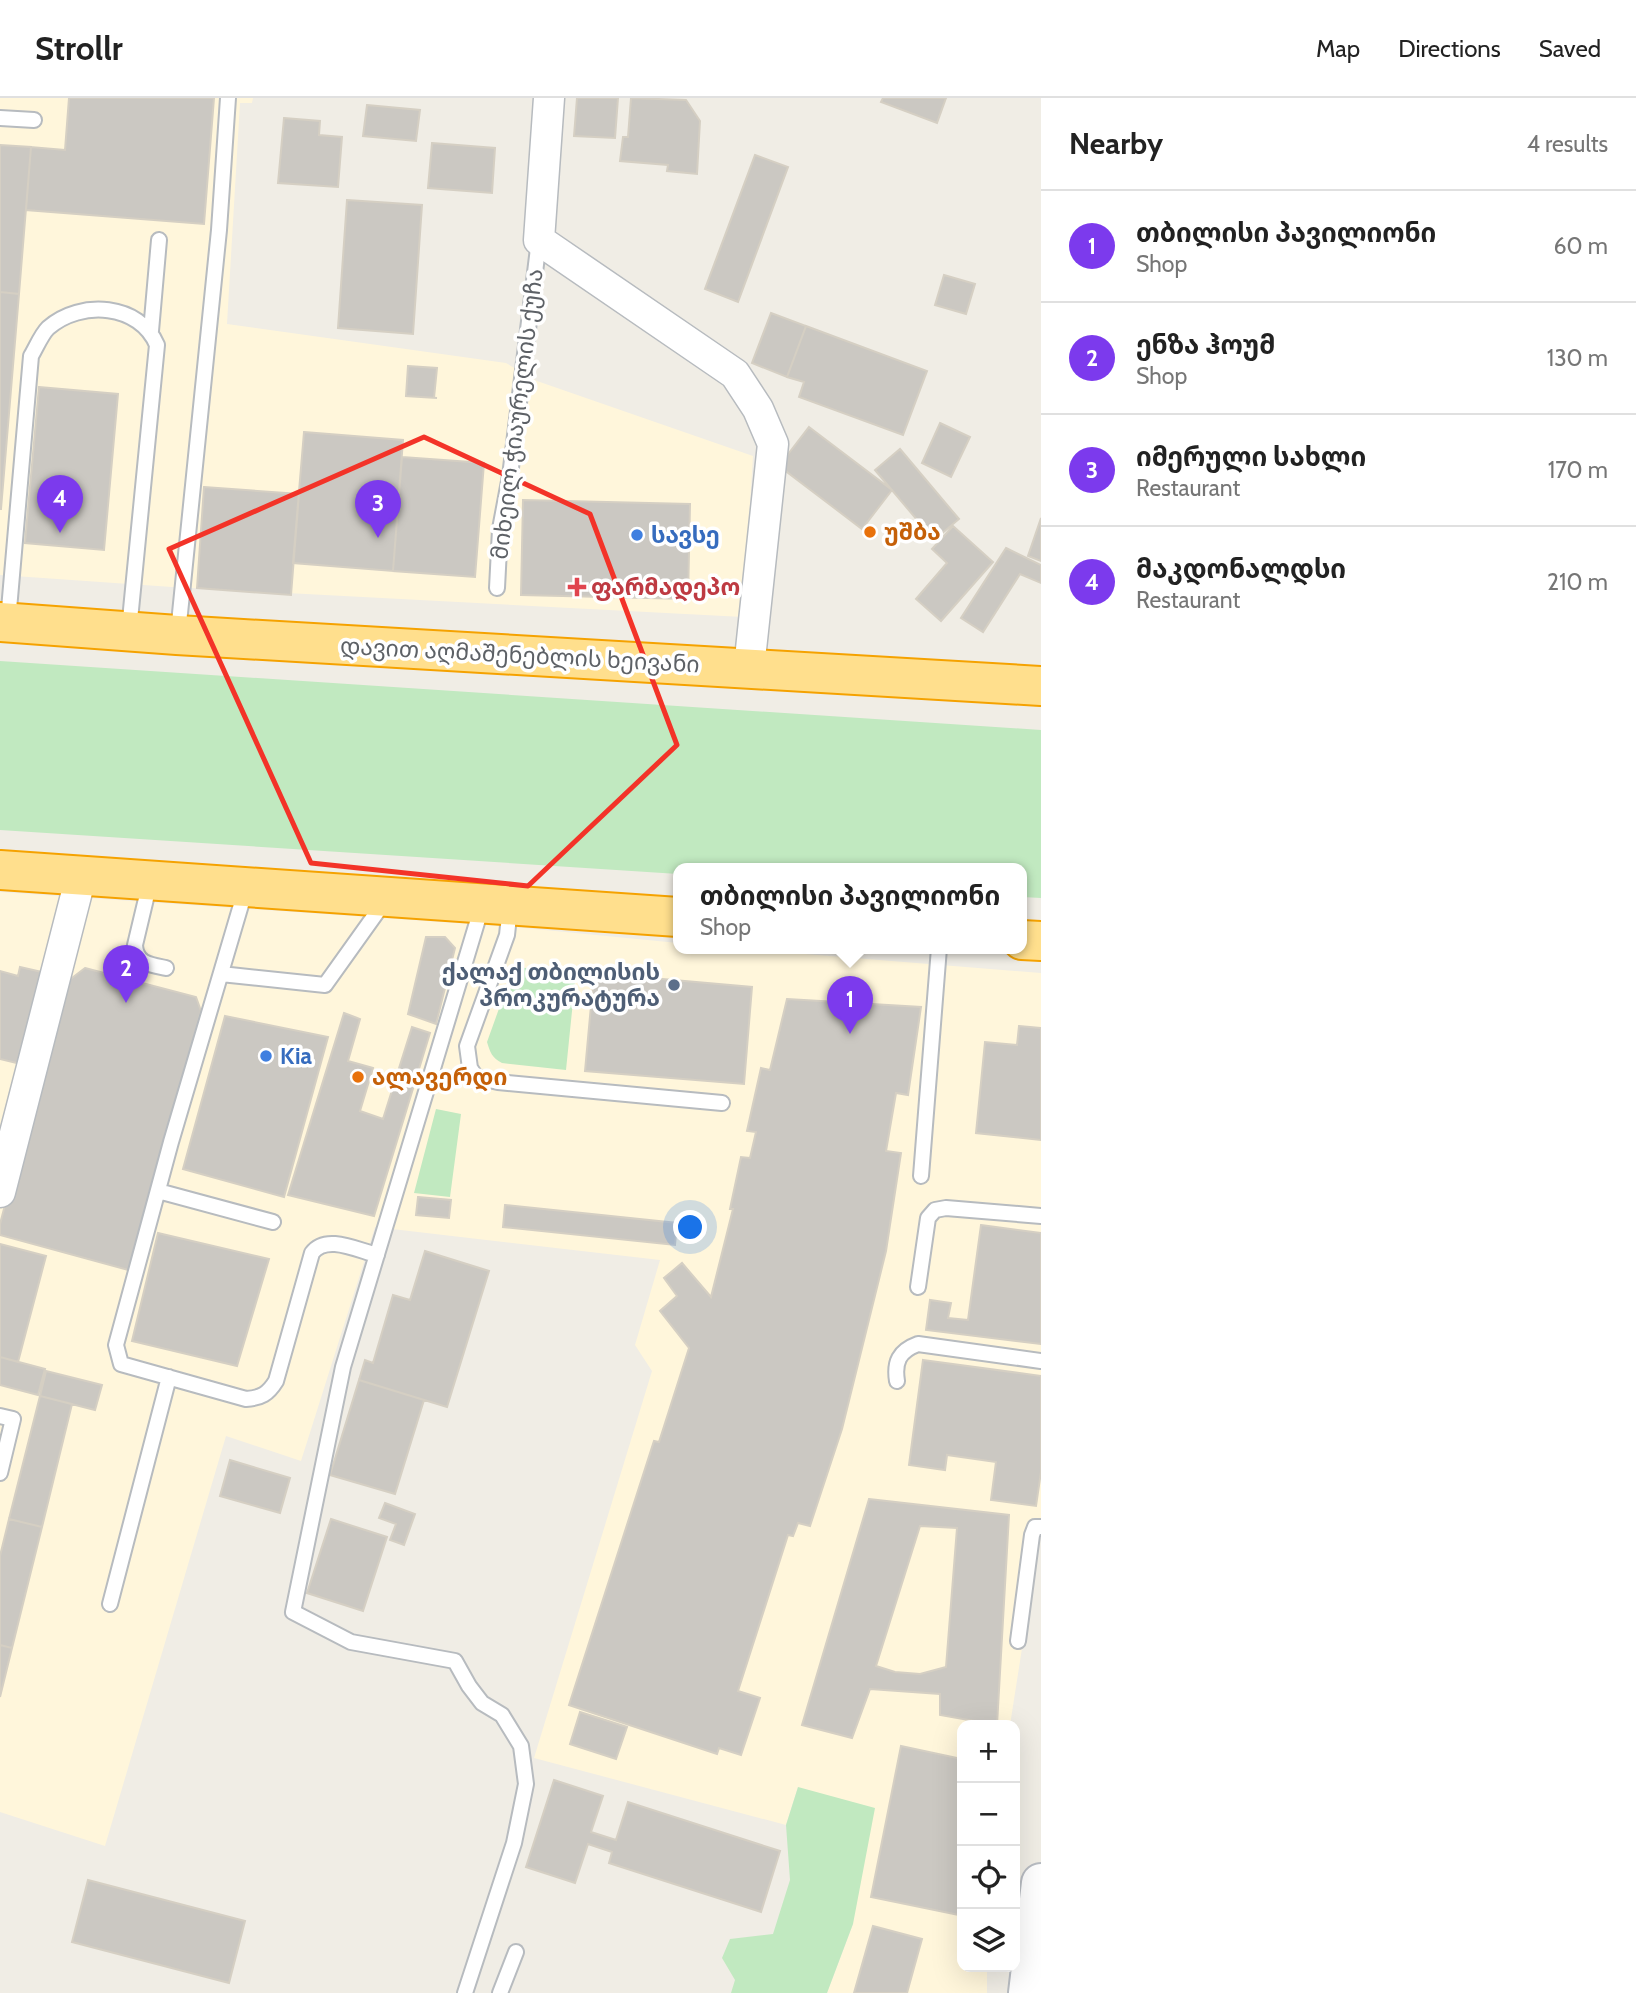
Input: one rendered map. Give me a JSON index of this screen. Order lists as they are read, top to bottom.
{
  "streets": {
    "highway": ["დავით აღმაშენებლის ხეივანი"],
    "street": ["მიხეილ ჭიაურელის ქუჩა"]
  },
  "crossings": [
    ["მიხეილ ჭიაურელის ქუჩა", "დავით აღმაშენებლის ხეივანი"]
  ],
  "places": {
    "other": [
      "უშბა",
      "სავსე",
      "ქალაქ თბილისის პროკურატურა",
      "Kia",
      "ალავერდი"
    ],
    "health": ["ფარმადეპო"]
  },
  "page": {
    "header": "Strollr",
    "nav": ["Map", "Directions", "Saved"],
    "heading": ["Nearby", "4 results"],
    "list": [
      {
        "mark": "1",
        "name": "თბილისი პავილიონი",
        "note": "Shop",
        "value": "60 m"
      },
      {
        "mark": "2",
        "name": "ენზა ჰოუმ",
        "note": "Shop",
        "value": "130 m"
      },
      {
        "mark": "3",
        "name": "იმერული სახლი",
        "note": "Restaurant",
        "value": "170 m"
      },
      {
        "mark": "4",
        "name": "მაკდონალდსი",
        "note": "Restaurant",
        "value": "210 m"
      }
    ],
    "pins": [
      "4",
      "3",
      "2",
      "1"
    ],
    "popup": ["თბილისი პავილიონი", "Shop"],
    "map_buttons": ["+", "−"]
  }
}
